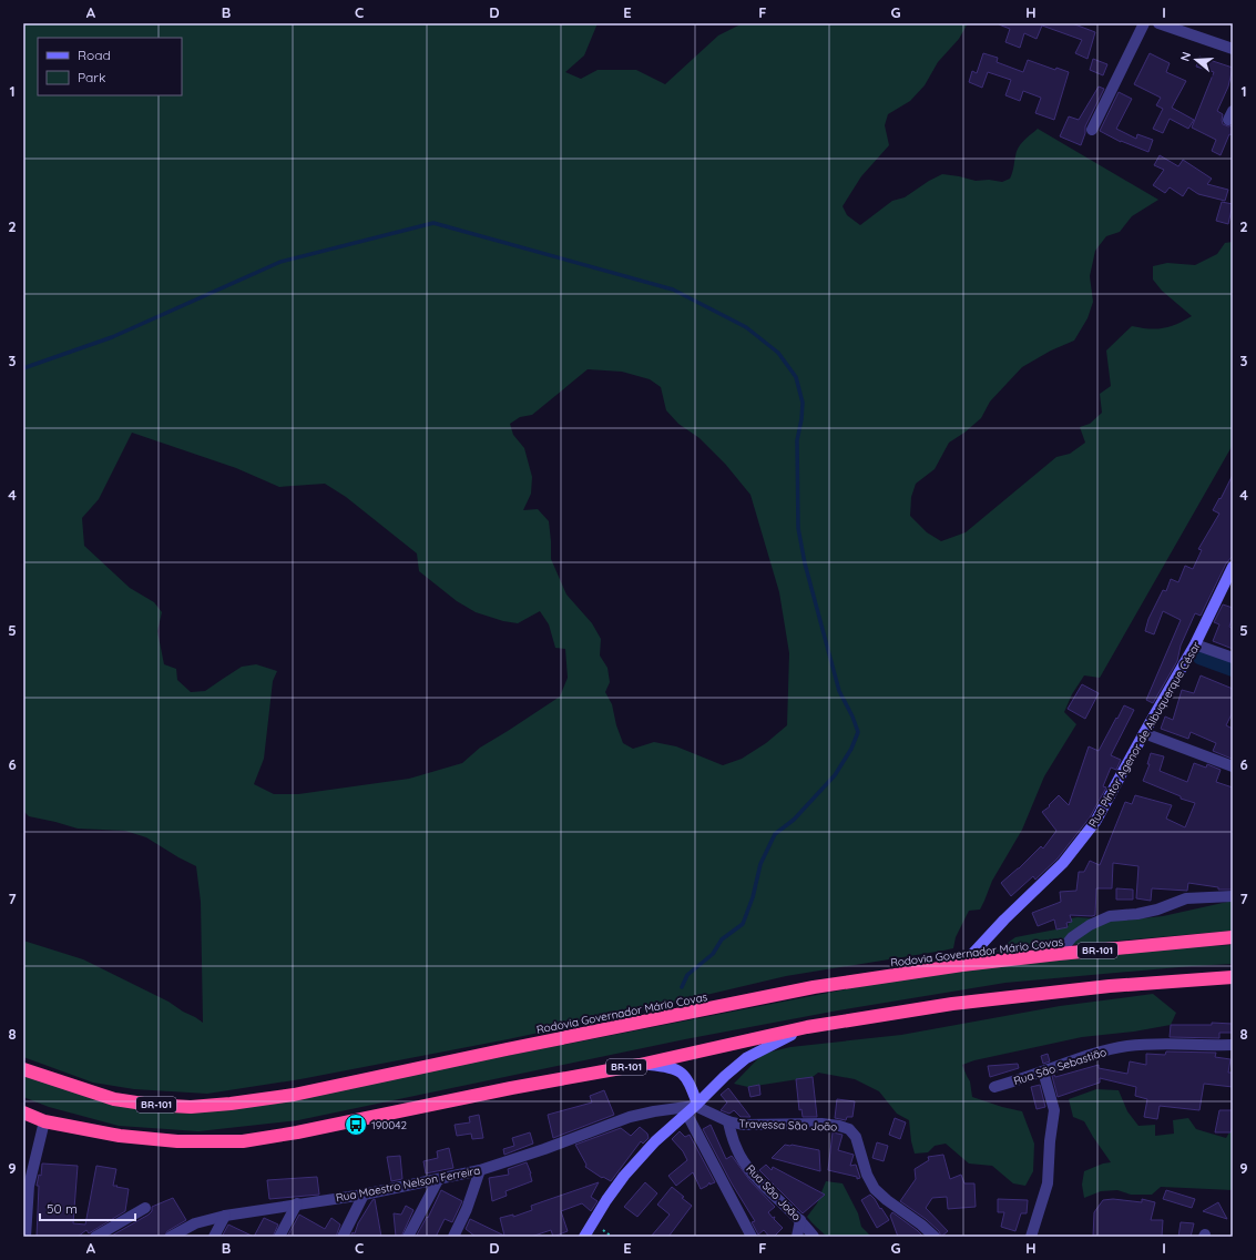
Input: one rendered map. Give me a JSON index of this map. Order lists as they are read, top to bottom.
{
  "streets": {
    "highway": ["BR-101", "Rodovia Governador Mário Covas"],
    "street": [
      "Rua Pintor Agenor de Albuquerque César",
      "Rua São Sebastião",
      "Travessa São João",
      "Rua Maestro Nelson Ferreira",
      "Rua São João"
    ]
  },
  "crossings": [
    ["Rua Pintor Agenor de Albuquerque César", "Rodovia Governador Mário Covas"],
    ["Travessa São João", "Rua Maestro Nelson Ferreira"],
    ["Travessa São João", "Rua São João"]
  ],
  "places": {
    "bus stop": ["190042"]
  },
  "legend": ["Road", "Park"],
  "scale_bar": "50 m",
  "north": "left",
  "grid": {
    "columns": [
      "A",
      "B",
      "C",
      "D",
      "E",
      "F",
      "G",
      "H",
      "I"
    ],
    "rows": [
      "1",
      "2",
      "3",
      "4",
      "5",
      "6",
      "7",
      "8",
      "9"
    ]
  }
}
